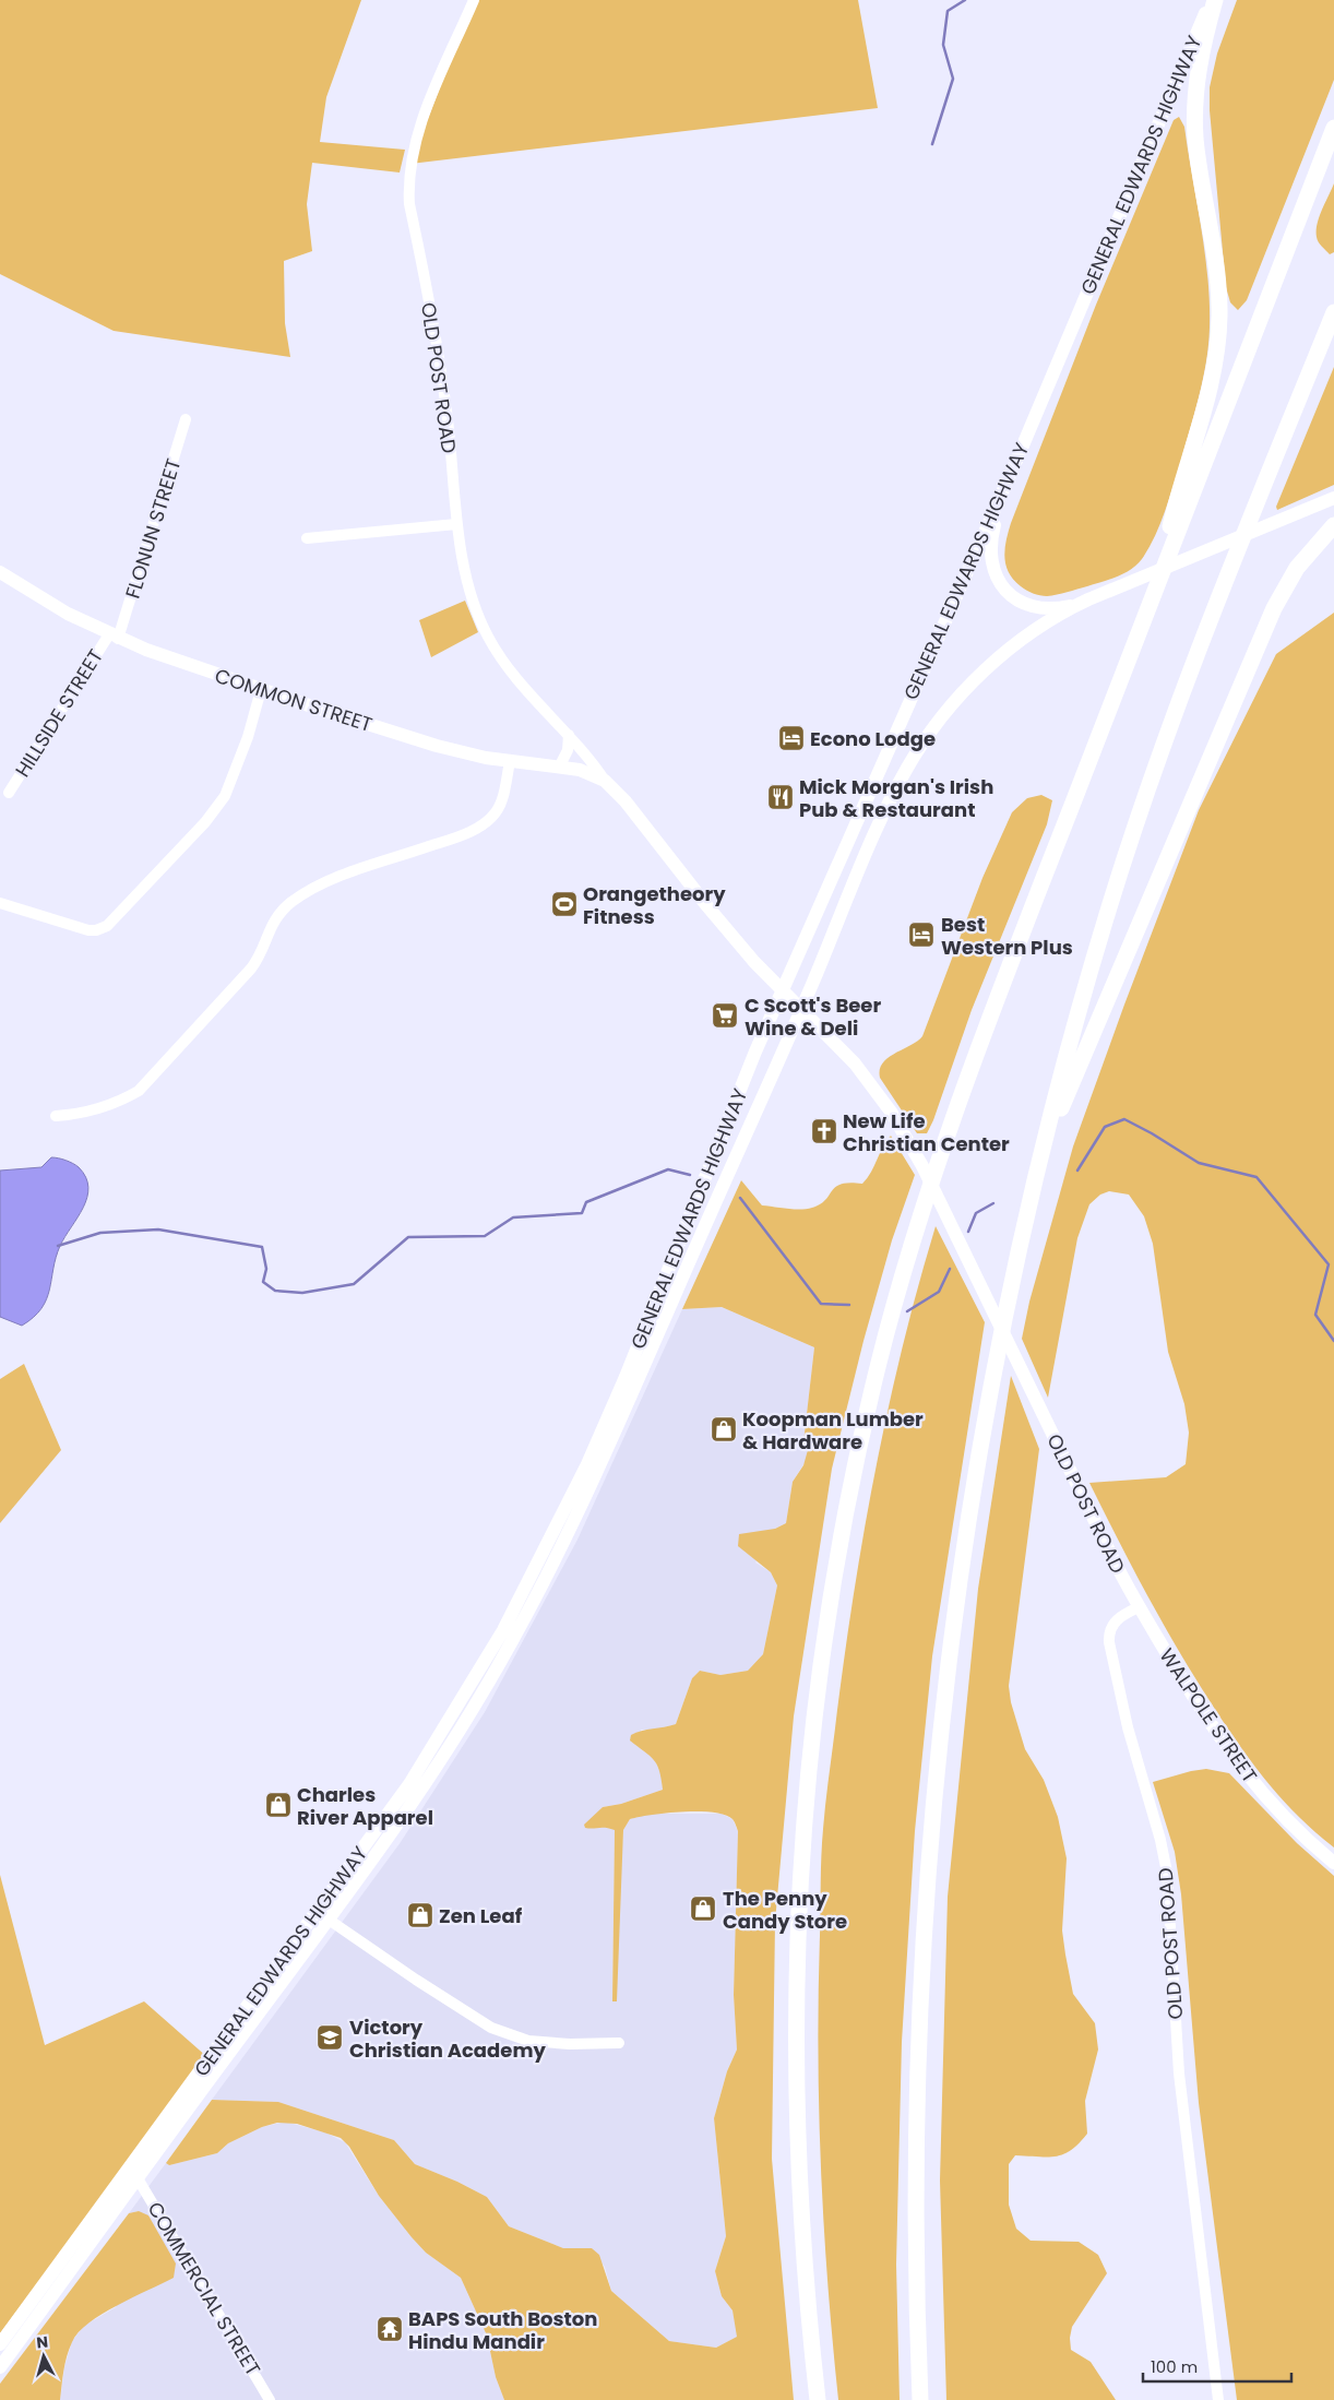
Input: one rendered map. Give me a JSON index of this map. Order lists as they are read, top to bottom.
{
  "streets": {
    "main road": [
      "GENERAL EDWARDS HIGHWAY",
      "OLD POST ROAD",
      "COMMON STREET",
      "WALPOLE STREET"
    ],
    "street": ["FLONUN STREET", "HILLSIDE STREET", "COMMERCIAL STREET"]
  },
  "crossings": [
    ["GENERAL EDWARDS HIGHWAY", "OLD POST ROAD"],
    ["GENERAL EDWARDS HIGHWAY", "COMMERCIAL STREET"],
    ["OLD POST ROAD", "COMMON STREET"],
    ["OLD POST ROAD", "WALPOLE STREET"],
    ["FLONUN STREET", "COMMON STREET"],
    ["FLONUN STREET", "HILLSIDE STREET"],
    ["COMMON STREET", "HILLSIDE STREET"]
  ],
  "places": {
    "hotel": ["Econo Lodge", "Best Western Plus"],
    "restaurant": ["Mick Morgan's Irish Pub & Restaurant"],
    "sports": ["Orangetheory Fitness"],
    "supermarket": ["C Scott's Beer Wine & Deli"],
    "church": ["New Life Christian Center"],
    "shop": [
      "Koopman Lumber & Hardware",
      "Charles River Apparel",
      "The Penny Candy Store",
      "Zen Leaf"
    ],
    "school or university": ["Victory Christian Academy"],
    "temple": ["BAPS South Boston Hindu Mandir"]
  },
  "scale_bar": "100 m",
  "north": "top"
}
